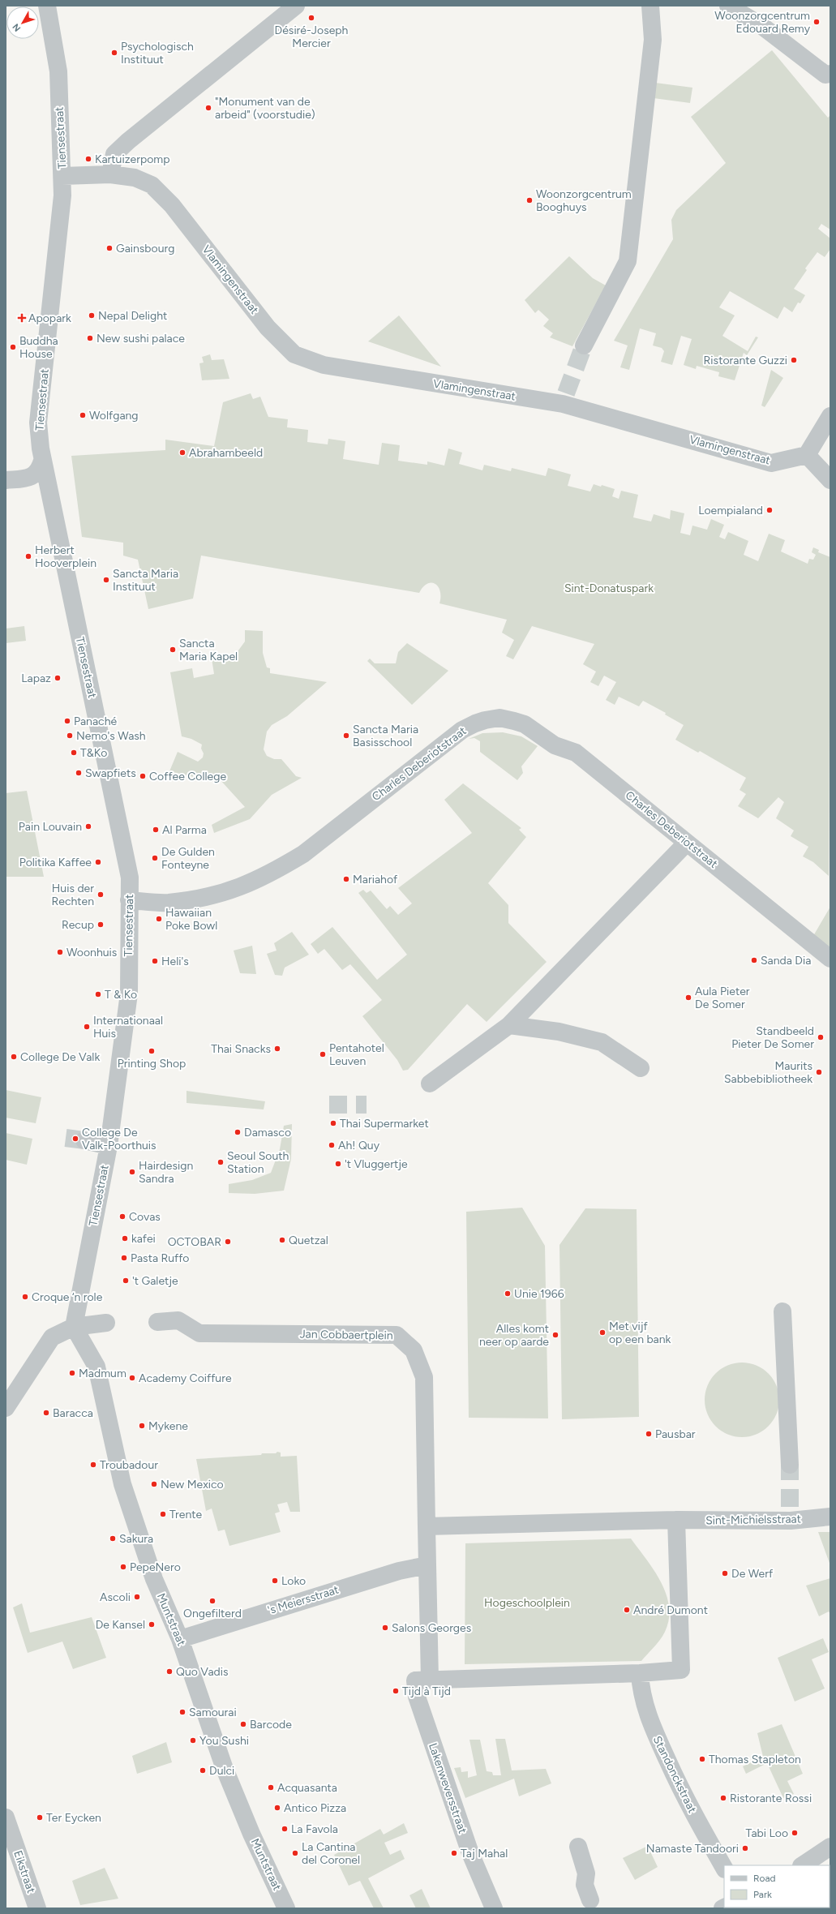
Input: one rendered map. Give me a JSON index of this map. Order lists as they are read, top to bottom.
{
  "streets": {
    "street": [
      "Tiensestraat",
      "Vlamingenstraat",
      "Charles Deberiotstraat",
      "Jan Cobbaertplein",
      "Sint-Michielsstraat",
      "'s Meiersstraat",
      "Muntstraat",
      "Standonckstraat",
      "Lakenweversstraat",
      "Eikstraat"
    ]
  },
  "crossings": [
    ["Tiensestraat", "Vlamingenstraat"],
    ["Tiensestraat", "Charles Deberiotstraat"],
    ["Tiensestraat", "Muntstraat"],
    ["'s Meiersstraat", "Muntstraat"]
  ],
  "parks": ["Sint-Donatuspark", "Hogeschoolplein"],
  "places": {
    "other": [
      "Désiré-Joseph Mercier",
      "Woonzorgcentrum Edouard Remy",
      "Psychologisch Instituut",
      "\"Monument van de arbeid\" (voorstudie)",
      "Kartuizerpomp",
      "Woonzorgcentrum Booghuys",
      "Gainsbourg",
      "Nepal Delight",
      "New sushi palace",
      "Buddha House",
      "Ristorante Guzzi",
      "Wolfgang",
      "Abrahambeeld",
      "Loempialand",
      "Herbert Hooverplein",
      "Sancta Maria Instituut",
      "Sancta Maria Kapel",
      "Lapaz",
      "Panaché",
      "Nemo's Wash",
      "Sancta Maria Basisschool",
      "T&Ko",
      "Swapfiets",
      "Coffee College",
      "Pain Louvain",
      "Al Parma",
      "De Gulden Fonteyne",
      "Politika Kaffee",
      "Mariahof",
      "Huis der Rechten",
      "Hawaiian Poke Bowl",
      "Recup",
      "Woonhuis",
      "Sanda Dia",
      "Heli's",
      "T & Ko",
      "Aula Pieter De Somer",
      "Internationaal Huis",
      "Standbeeld Pieter De Somer",
      "Thai Snacks",
      "Printing Shop",
      "Pentahotel Leuven",
      "College De Valk",
      "Maurits Sabbebibliotheek",
      "Thai Supermarket",
      "Damasco",
      "College De Valk-Poorthuis",
      "Ah! Quy",
      "Seoul South Station",
      "'t Vluggertje",
      "Hairdesign Sandra",
      "Covas",
      "kafei",
      "Quetzal",
      "OCTOBAR",
      "Pasta Ruffo",
      "'t Galetje",
      "Unie 1966",
      "Croque ‘n role",
      "Met vijf op een bank",
      "Alles komt neer op aarde",
      "Madmum",
      "Academy Coiffure",
      "Baracca",
      "Mykene",
      "Pausbar",
      "Troubadour",
      "New Mexico",
      "Trente",
      "Sakura",
      "PepeNero",
      "De Werf",
      "Loko",
      "Ascoli",
      "Ongefilterd",
      "André Dumont",
      "De Kansel",
      "Salons Georges",
      "Quo Vadis",
      "Tijd à Tijd",
      "Samourai",
      "Barcode",
      "You Sushi",
      "Thomas Stapleton",
      "Dulci",
      "Acquasanta",
      "Ristorante Rossi",
      "Antico Pizza",
      "Ter Eycken",
      "La Favola",
      "Tabi Loo",
      "Namaste Tandoori",
      "La Cantina del Coronel",
      "Taj Mahal"
    ],
    "health": ["Apopark"]
  },
  "legend": ["Road", "Park"],
  "north": "bottom left"
}
